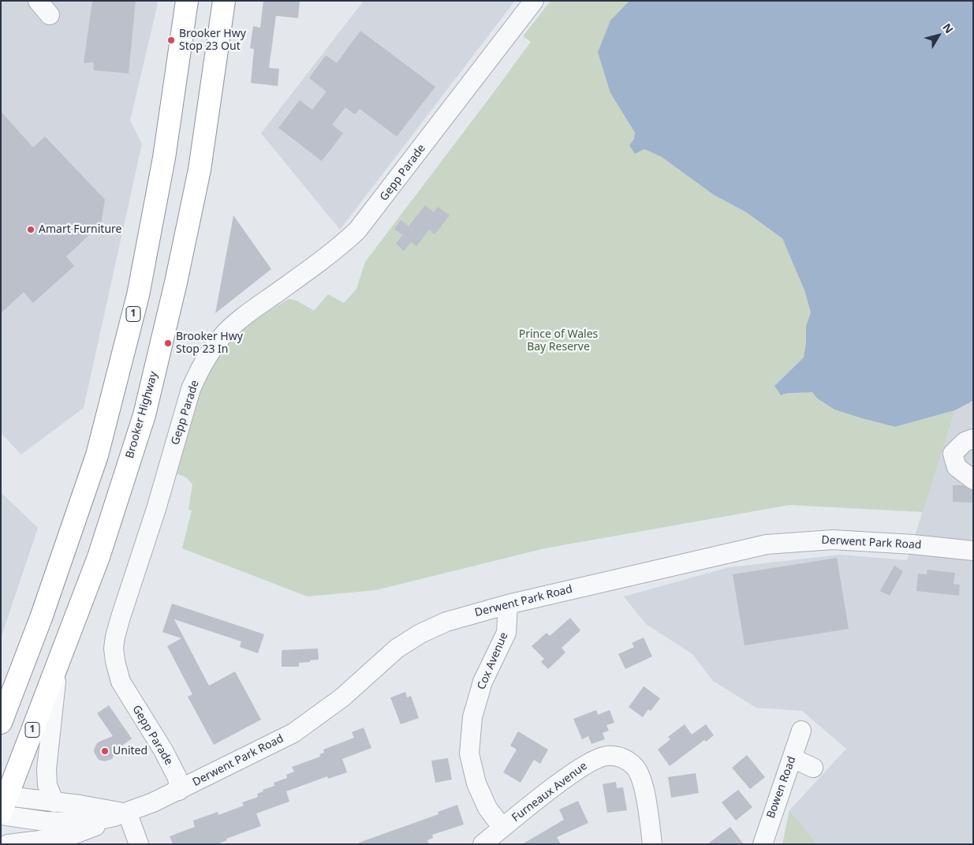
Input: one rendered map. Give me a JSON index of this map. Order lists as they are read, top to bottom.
{
  "streets": {
    "highway": ["1", "Brooker Highway"],
    "street": [
      "Gepp Parade",
      "Derwent Park Road",
      "Cox Avenue",
      "Bowen Road",
      "Furneaux Avenue"
    ]
  },
  "crossings": [
    ["Gepp Parade", "Derwent Park Road"],
    ["Brooker Highway", "Derwent Park Road"],
    ["Derwent Park Road", "Cox Avenue"],
    ["Cox Avenue", "Furneaux Avenue"]
  ],
  "parks": ["Prince of Wales Bay Reserve"],
  "places": [
    "Brooker Hwy Stop 23 Out",
    "Amart Furniture",
    "Brooker Hwy Stop 23 In",
    "United"
  ],
  "north": "top right"
}
